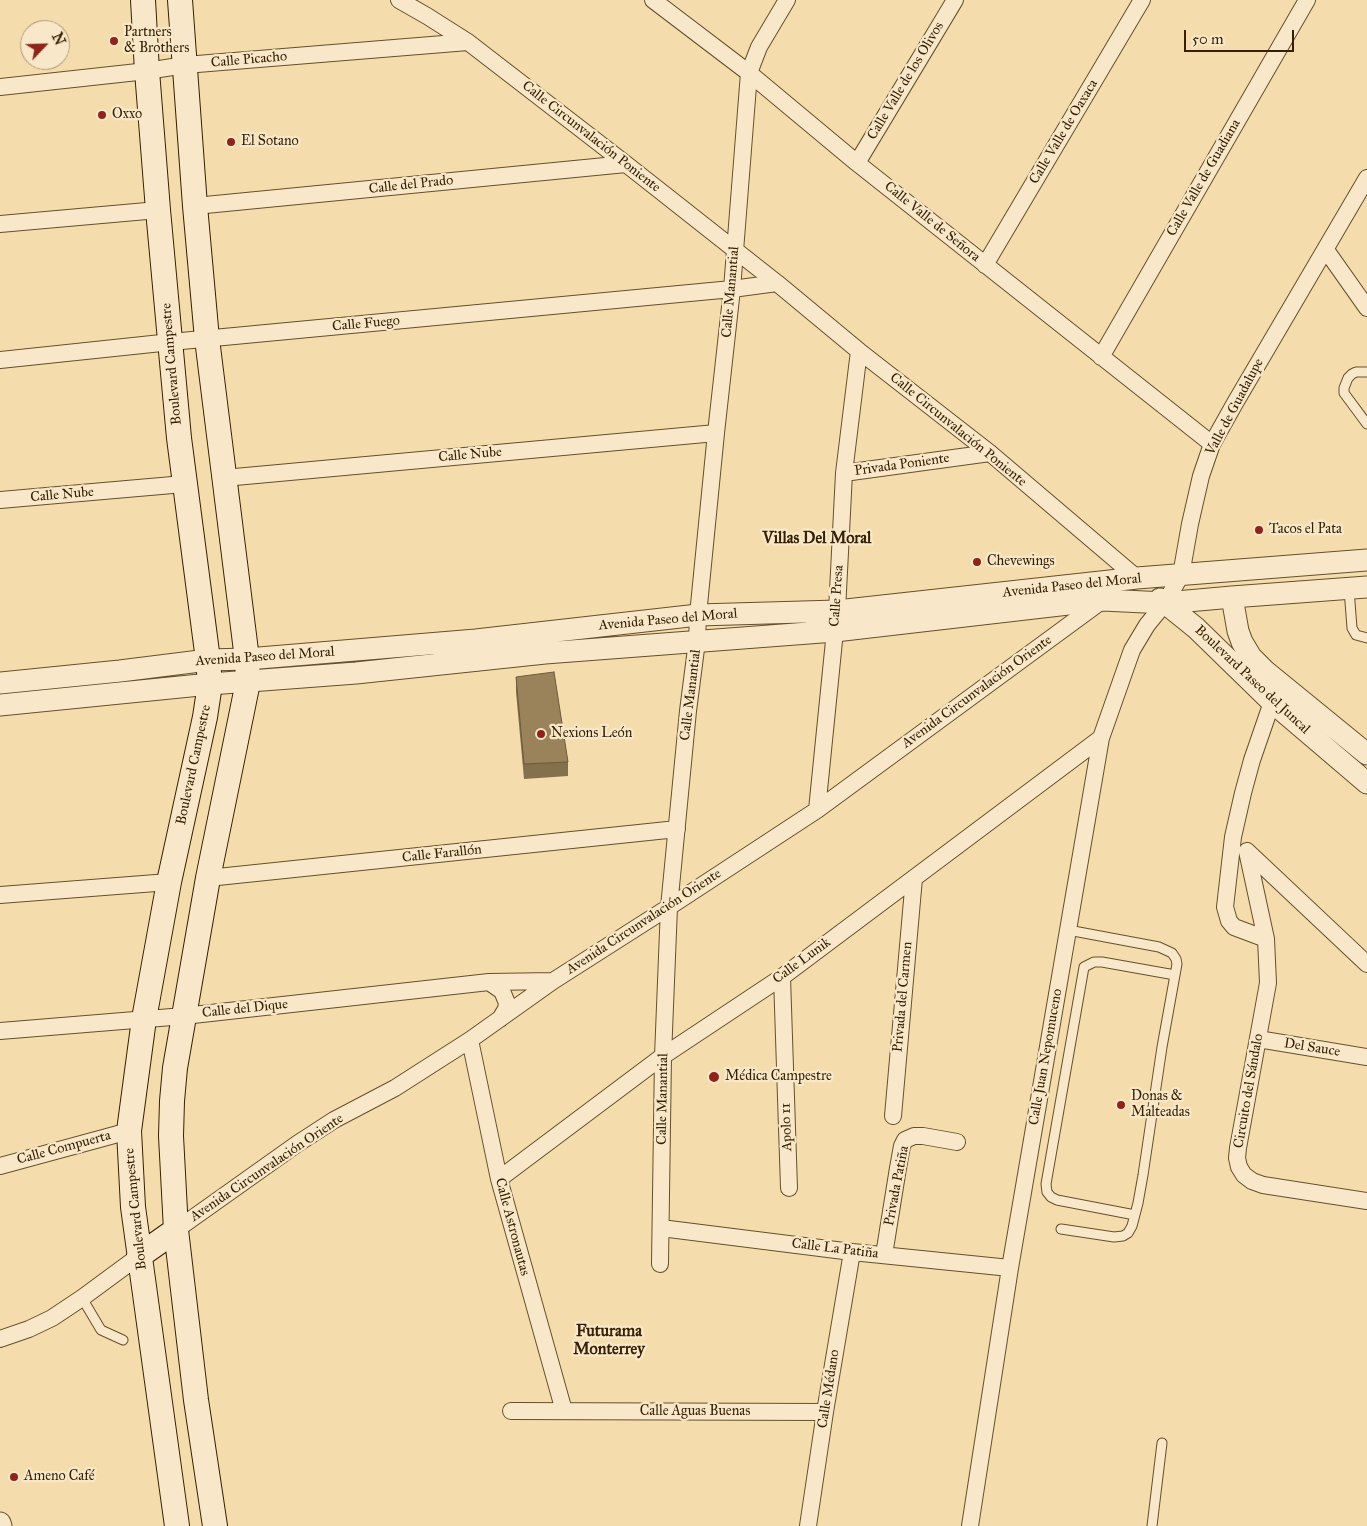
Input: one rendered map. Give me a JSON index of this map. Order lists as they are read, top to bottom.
{
  "streets": {
    "main road": ["Boulevard Campestre"],
    "street": [
      "Calle Picacho",
      "Calle Valle de los Olivos",
      "Calle Valle de Oaxaca",
      "Calle Circunvalación Poniente",
      "Calle Valle de Guadiana",
      "Calle del Prado",
      "Calle Valle de Señora",
      "Calle Manantial",
      "Calle Fuego",
      "Valle de Guadalupe",
      "Calle Nube",
      "Privada Poniente",
      "Avenida Paseo del Moral",
      "Calle Presa",
      "Boulevard Paseo del Juncal",
      "Avenida Circunvalación Oriente",
      "Calle Farallón",
      "Calle Lunik",
      "Privada del Carmen",
      "Calle del Dique",
      "Del Sauce",
      "Calle Juan Nepomuceno",
      "Circuito del Sándalo",
      "Apolo 11",
      "Calle Compuerta",
      "Privada Patiña",
      "Calle Astronautas",
      "Calle La Patiña",
      "Calle Médano",
      "Calle Aguas Buenas"
    ]
  },
  "crossings": [
    ["Calle Picacho", "Calle Circunvalación Poniente"],
    ["Calle Picacho", "Boulevard Campestre"],
    ["Calle Valle de los Olivos", "Calle Valle de Señora"],
    ["Calle Valle de Oaxaca", "Calle Valle de Señora"],
    ["Calle Circunvalación Poniente", "Calle del Prado"],
    ["Calle Circunvalación Poniente", "Calle Manantial"],
    ["Calle Circunvalación Poniente", "Privada Poniente"],
    ["Calle Circunvalación Poniente", "Avenida Paseo del Moral"],
    ["Calle Circunvalación Poniente", "Calle Presa"],
    ["Calle Circunvalación Poniente", "Boulevard Paseo del Juncal"],
    ["Calle Valle de Guadiana", "Calle Valle de Señora"],
    ["Calle Valle de Señora", "Calle Manantial"],
    ["Calle Valle de Señora", "Valle de Guadalupe"],
    ["Calle Manantial", "Calle Fuego"],
    ["Calle Manantial", "Calle Nube"],
    ["Calle Manantial", "Avenida Paseo del Moral"],
    ["Calle Manantial", "Avenida Circunvalación Oriente"],
    ["Calle Manantial", "Calle Farallón"],
    ["Calle Manantial", "Calle Lunik"],
    ["Calle Manantial", "Calle La Patiña"],
    ["Calle Fuego", "Boulevard Campestre"],
    ["Boulevard Campestre", "Calle Nube"],
    ["Boulevard Campestre", "Avenida Paseo del Moral"],
    ["Boulevard Campestre", "Calle del Dique"],
    ["Boulevard Campestre", "Calle Compuerta"],
    ["Valle de Guadalupe", "Avenida Paseo del Moral"],
    ["Valle de Guadalupe", "Boulevard Paseo del Juncal"],
    ["Valle de Guadalupe", "Calle Juan Nepomuceno"],
    ["Privada Poniente", "Calle Presa"],
    ["Avenida Paseo del Moral", "Calle Presa"],
    ["Avenida Paseo del Moral", "Boulevard Paseo del Juncal"],
    ["Avenida Paseo del Moral", "Avenida Circunvalación Oriente"],
    ["Avenida Paseo del Moral", "Calle Juan Nepomuceno"],
    ["Calle Presa", "Avenida Circunvalación Oriente"],
    ["Boulevard Paseo del Juncal", "Calle Juan Nepomuceno"],
    ["Avenida Circunvalación Oriente", "Calle del Dique"],
    ["Avenida Circunvalación Oriente", "Calle Astronautas"],
    ["Calle Lunik", "Privada del Carmen"],
    ["Calle Lunik", "Calle Juan Nepomuceno"],
    ["Calle Lunik", "Apolo 11"],
    ["Calle Lunik", "Calle Astronautas"],
    ["Del Sauce", "Circuito del Sándalo"],
    ["Calle Juan Nepomuceno", "Calle La Patiña"],
    ["Privada Patiña", "Calle La Patiña"],
    ["Calle Astronautas", "Calle Aguas Buenas"],
    ["Calle La Patiña", "Calle Médano"],
    ["Calle Médano", "Calle Aguas Buenas"]
  ],
  "districts": ["Villas Del Moral", "Futurama Monterrey"],
  "places": [
    "Partners & Brothers",
    "Oxxo",
    "El Sotano",
    "Tacos el Pata",
    "Chevewings",
    "Nexions León",
    "Médica Campestre",
    "Donas & Malteadas",
    "Ameno Café"
  ],
  "scale_bar": "50 m",
  "north": "top right"
}
